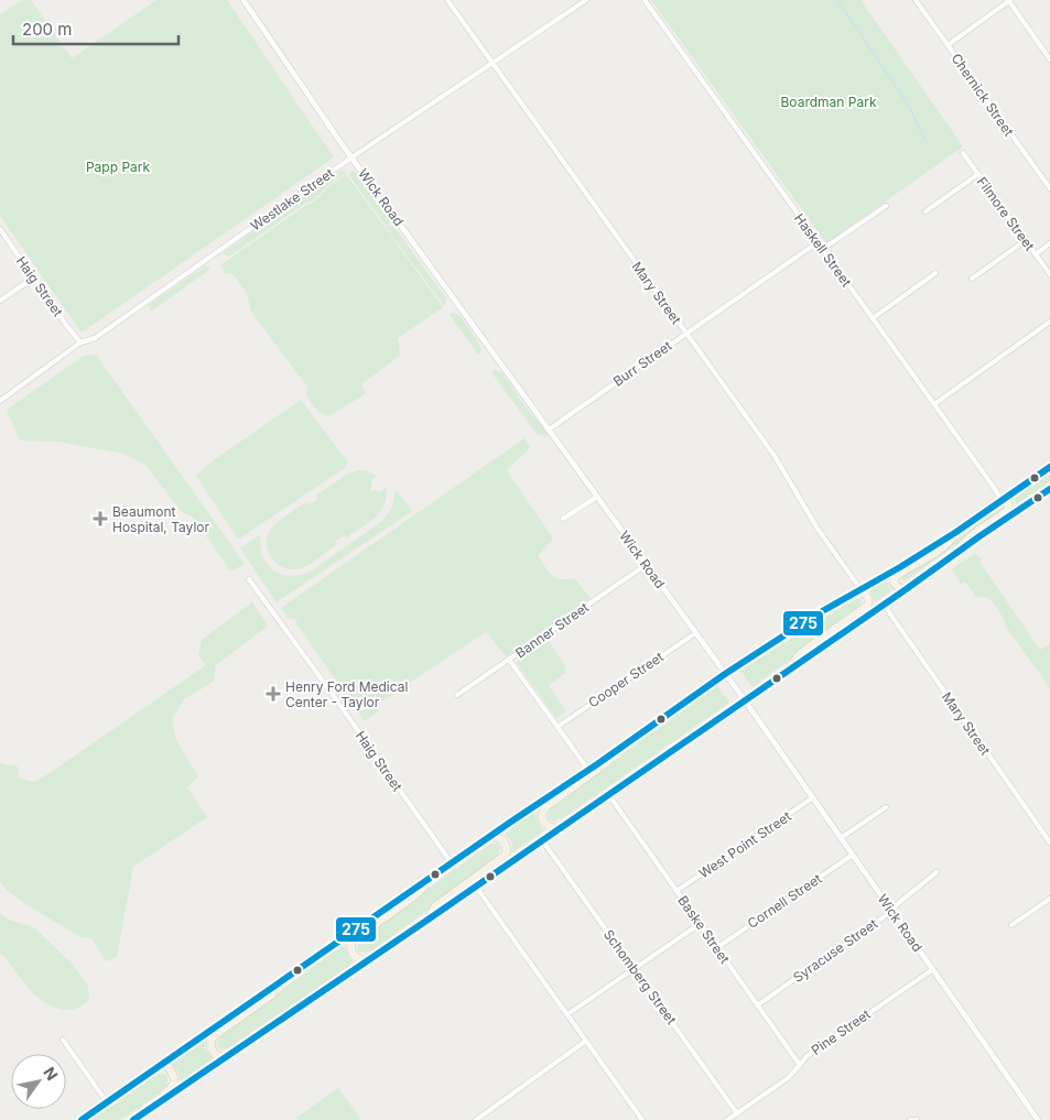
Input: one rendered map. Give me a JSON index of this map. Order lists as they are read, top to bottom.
{
  "streets": {
    "street": [
      "Chernick Street",
      "Wick Road",
      "Westlake Street",
      "Filmore Street",
      "Haskell Street",
      "Haig Street",
      "Mary Street",
      "Burr Street",
      "Banner Street",
      "Cooper Street",
      "West Point Street",
      "Cornell Street",
      "Baske Street",
      "Syracuse Street",
      "Schomberg Street",
      "Pine Street"
    ]
  },
  "crossings": [
    ["Wick Road", "Westlake Street"],
    ["Wick Road", "Burr Street"],
    ["Wick Road", "Banner Street"],
    ["Wick Road", "Cooper Street"],
    ["Wick Road", "West Point Street"],
    ["Wick Road", "Cornell Street"],
    ["Wick Road", "Syracuse Street"],
    ["Wick Road", "Pine Street"],
    ["Westlake Street", "Haig Street"],
    ["Westlake Street", "Mary Street"],
    ["Haskell Street", "Burr Street"],
    ["Mary Street", "Burr Street"],
    ["West Point Street", "Baske Street"],
    ["Cornell Street", "Baske Street"],
    ["Baske Street", "Syracuse Street"],
    ["Baske Street", "Pine Street"],
    ["Schomberg Street", "Pine Street"]
  ],
  "parks": ["Boardman Park", "Papp Park"],
  "places": {
    "health": ["Beaumont Hospital, Taylor", "Henry Ford Medical Center - Taylor"]
  },
  "lines": ["transit line 275"],
  "scale_bar": "200 m",
  "north": "top right"
}
